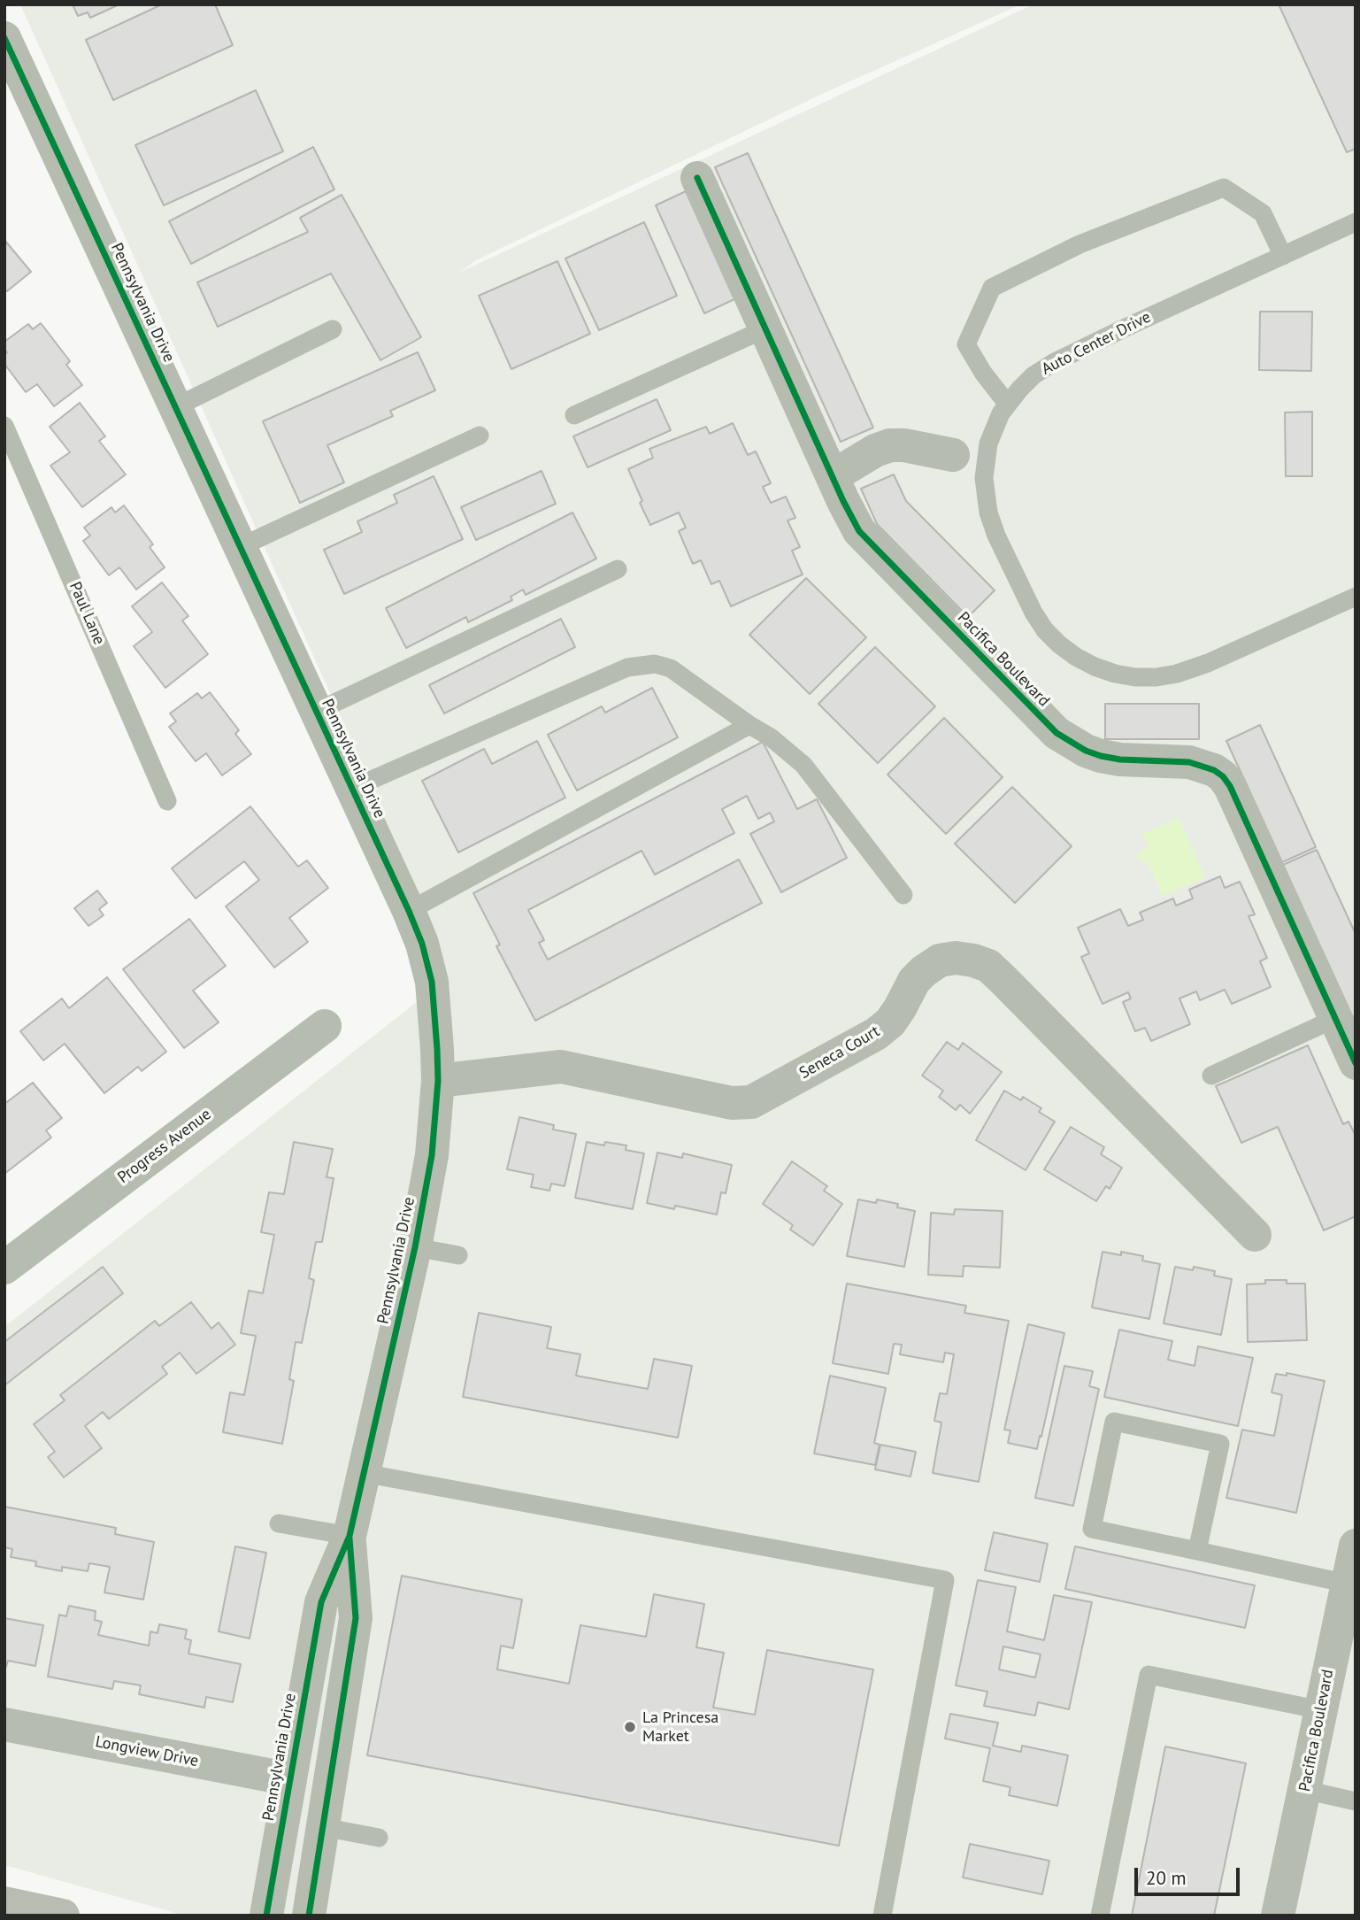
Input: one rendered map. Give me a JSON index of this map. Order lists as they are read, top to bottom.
{
  "streets": {
    "street": [
      "Pennsylvania Drive",
      "Pacifica Boulevard",
      "Seneca Court",
      "Progress Avenue",
      "Longview Drive"
    ],
    "lane": ["Auto Center Drive", "Paul Lane"]
  },
  "crossings": [
    ["Pennsylvania Drive", "Seneca Court"],
    ["Pennsylvania Drive", "Longview Drive"]
  ],
  "places": ["La Princesa Market"],
  "scale_bar": "20 m"
}
